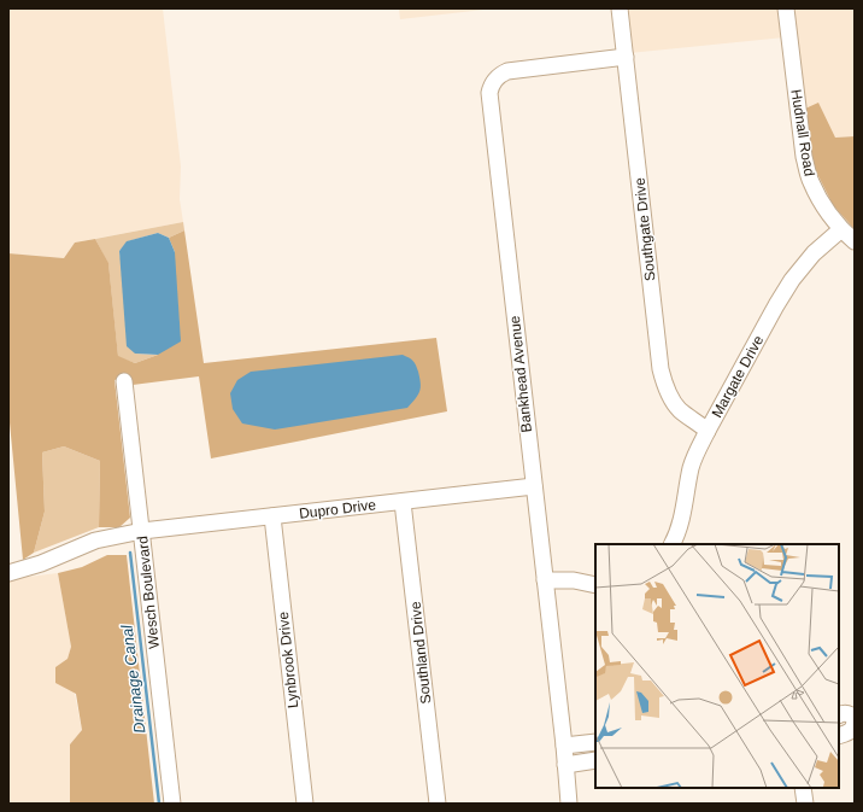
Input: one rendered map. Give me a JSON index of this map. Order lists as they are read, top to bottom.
{
  "streets": {
    "street": [
      "Hudnall Road",
      "Southgate Drive",
      "Bankhead Avenue",
      "Margate Drive",
      "Dupro Drive",
      "Wesch Boulevard",
      "Southland Drive",
      "Lynbrook Drive"
    ]
  },
  "crossings": [
    ["Hudnall Road", "Margate Drive"],
    ["Southgate Drive", "Bankhead Avenue"],
    ["Southgate Drive", "Margate Drive"],
    ["Bankhead Avenue", "Dupro Drive"],
    ["Dupro Drive", "Wesch Boulevard"],
    ["Dupro Drive", "Southland Drive"],
    ["Dupro Drive", "Lynbrook Drive"]
  ],
  "water": ["Drainage Canal"]
}
